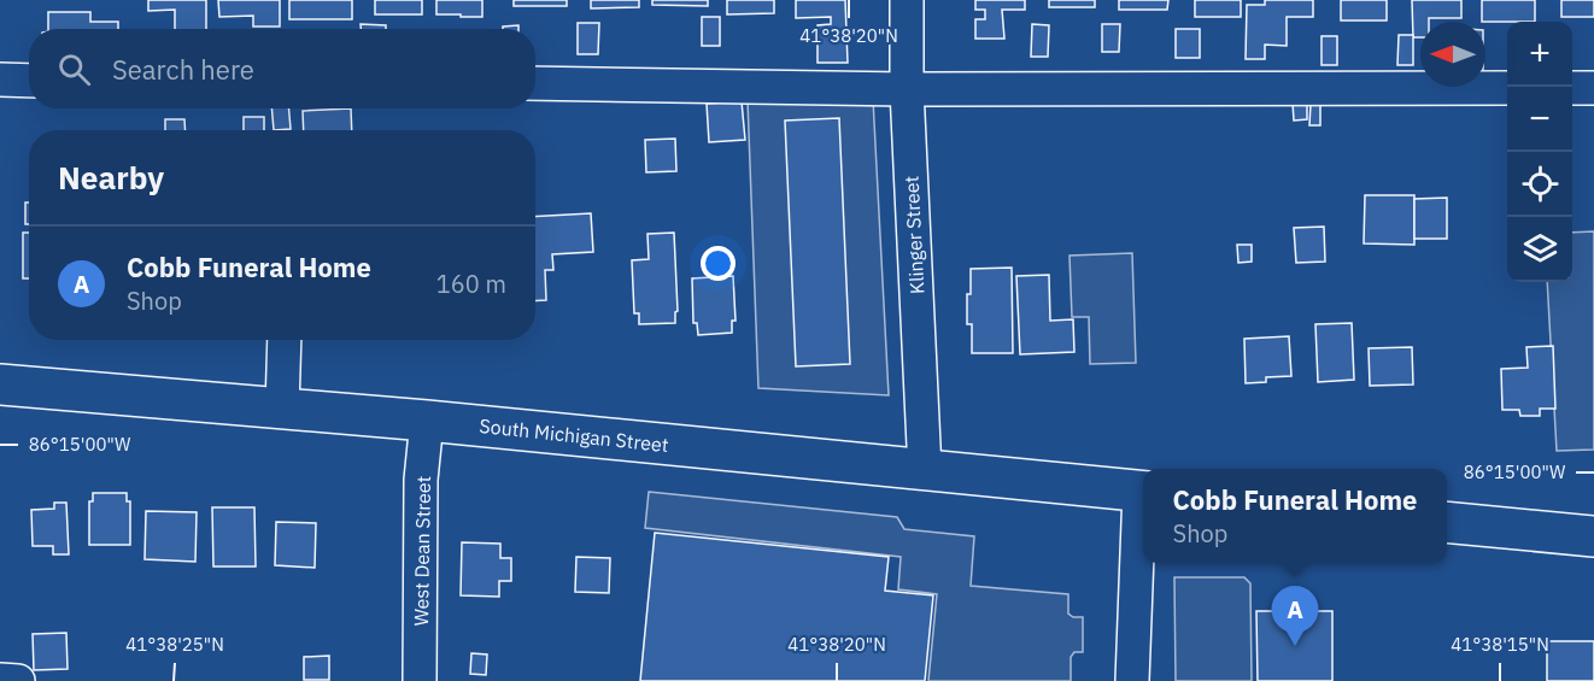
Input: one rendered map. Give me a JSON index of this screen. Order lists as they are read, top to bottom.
{
  "streets": {
    "main road": ["South Michigan Street"],
    "street": ["Klinger Street", "West Dean Street"]
  },
  "crossings": [
    ["Klinger Street", "South Michigan Street"],
    ["South Michigan Street", "West Dean Street"]
  ],
  "north": "left",
  "page": {
    "map_buttons": ["+", "−"],
    "search": "Search here",
    "heading": "Nearby",
    "list": [
      {
        "mark": "A",
        "name": "Cobb Funeral Home",
        "note": "Shop",
        "value": "160 m"
      }
    ],
    "popup": ["Cobb Funeral Home", "Shop"],
    "pins": "A"
  },
  "coordinates": [
    "41°38'20\"N",
    "86°15'00\"W",
    "41°38'25\"N",
    "41°38'15\"N"
  ]
}
